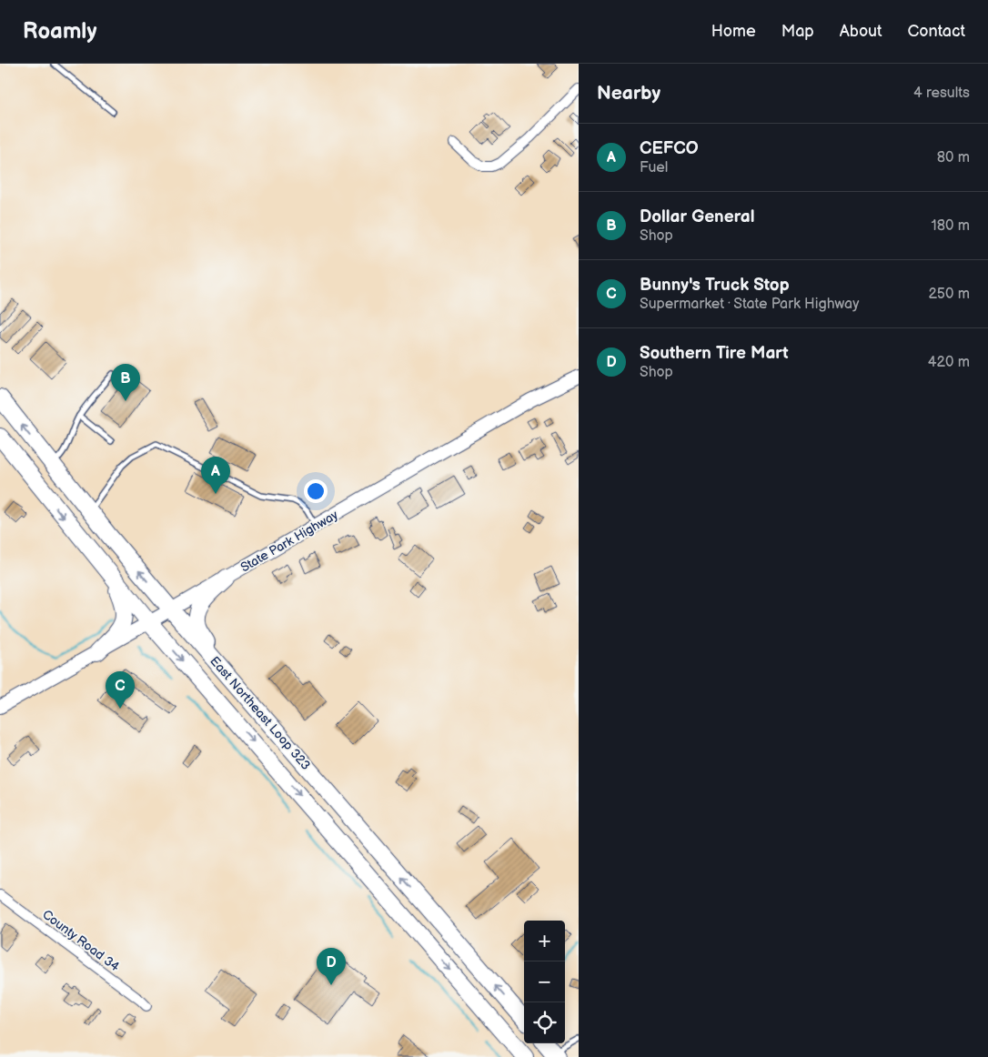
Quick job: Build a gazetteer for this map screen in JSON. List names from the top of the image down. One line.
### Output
{"streets":{"highway":["East Northeast Loop 323"],"main road":["State Park Highway"],"street":["County Road 34"]},"crossings":[["State Park Highway","East Northeast Loop 323"]],"page":{"header":"Roamly","nav":["Home","Map","About","Contact"],"heading":["Nearby","4 results"],"list":[{"mark":"A","name":"CEFCO","note":"Fuel","value":"80 m"},{"mark":"B","name":"Dollar General","note":"Shop","value":"180 m"},{"mark":"C","name":"Bunny's Truck Stop","note":"Supermarket · State Park Highway","value":"250 m"},{"mark":"D","name":"Southern Tire Mart","note":"Shop","value":"420 m"}],"pins":["B","A","C","D"],"map_buttons":["+","−"]}}
